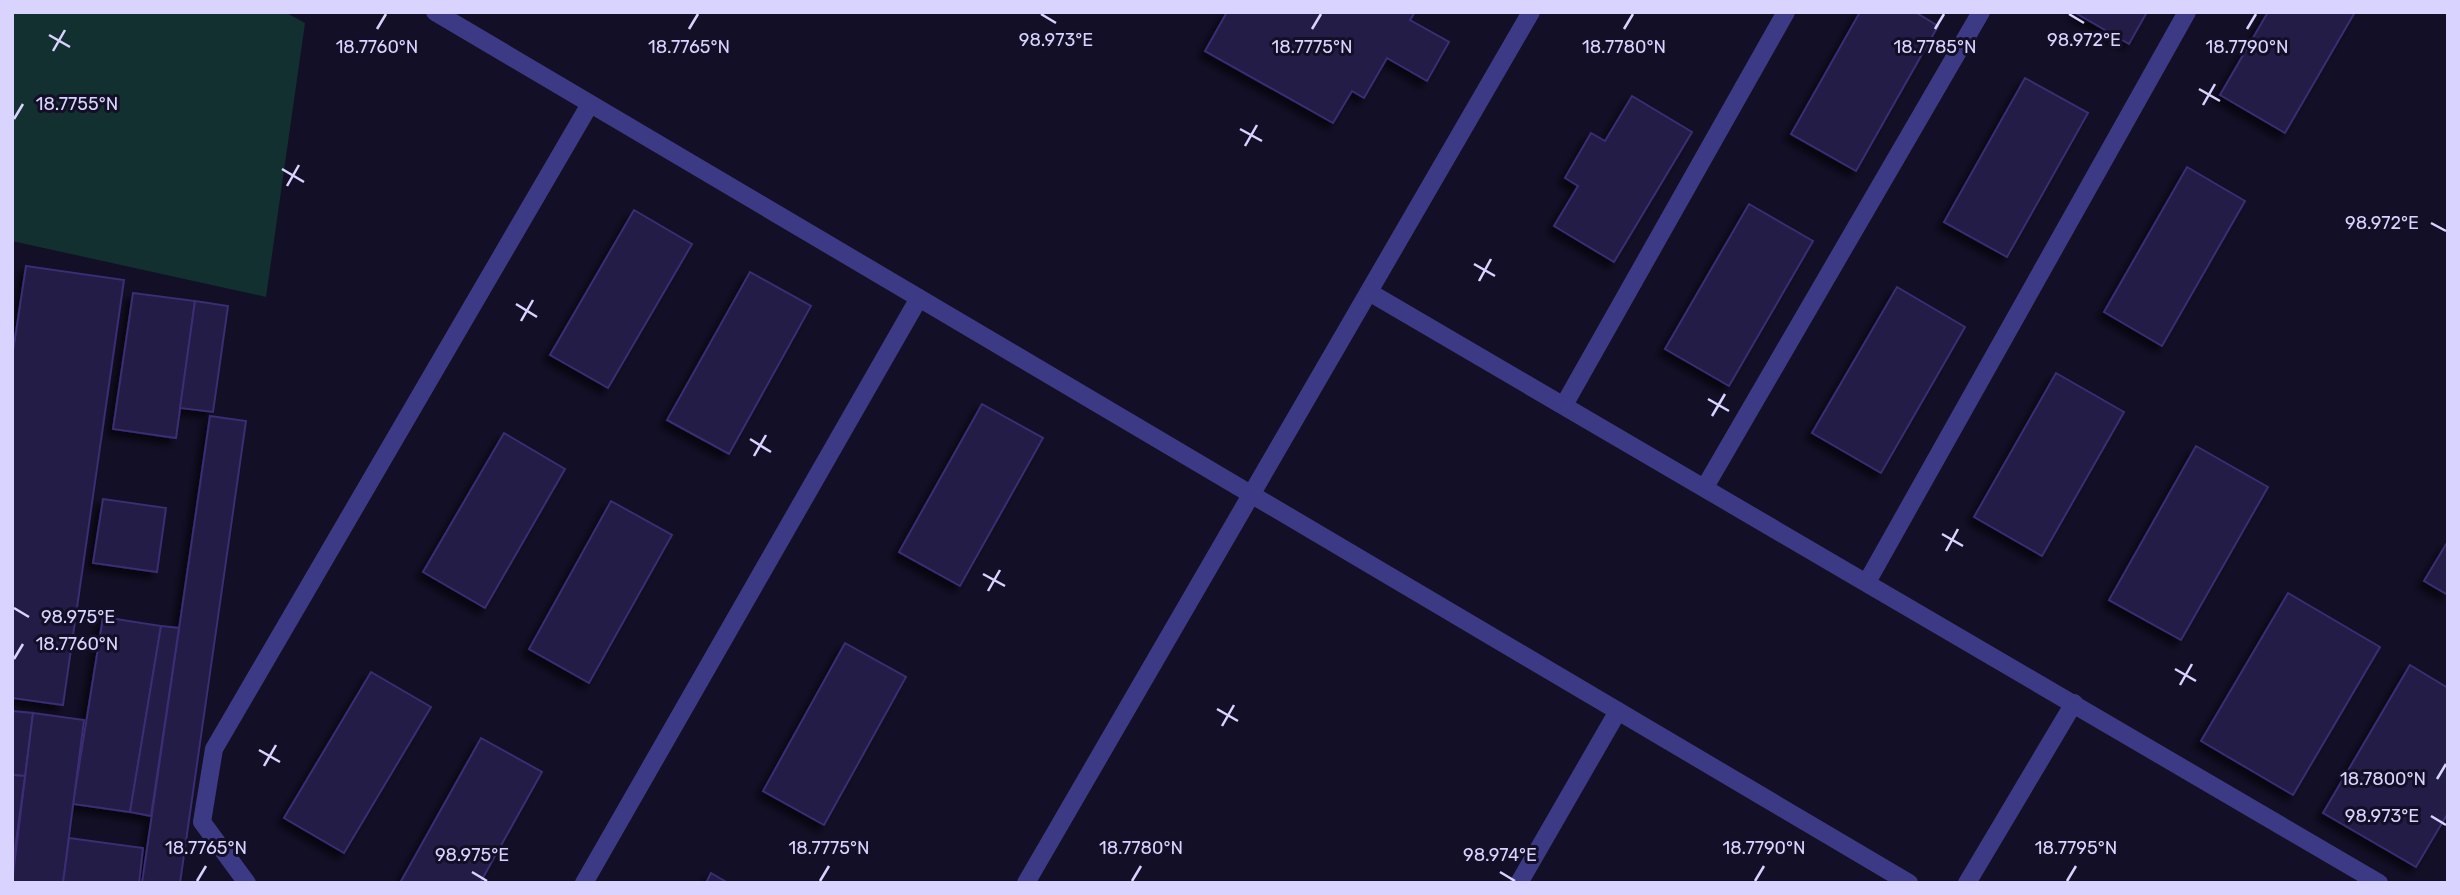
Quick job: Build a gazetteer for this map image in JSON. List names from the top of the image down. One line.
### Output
{"coordinates":["98.973°E","98.972°E","18.7760°N","18.7765°N","18.7775°N","18.7780°N","18.7785°N","18.7790°N","18.7755°N","98.975°E","18.7800°N","18.7795°N","98.974°E"]}
